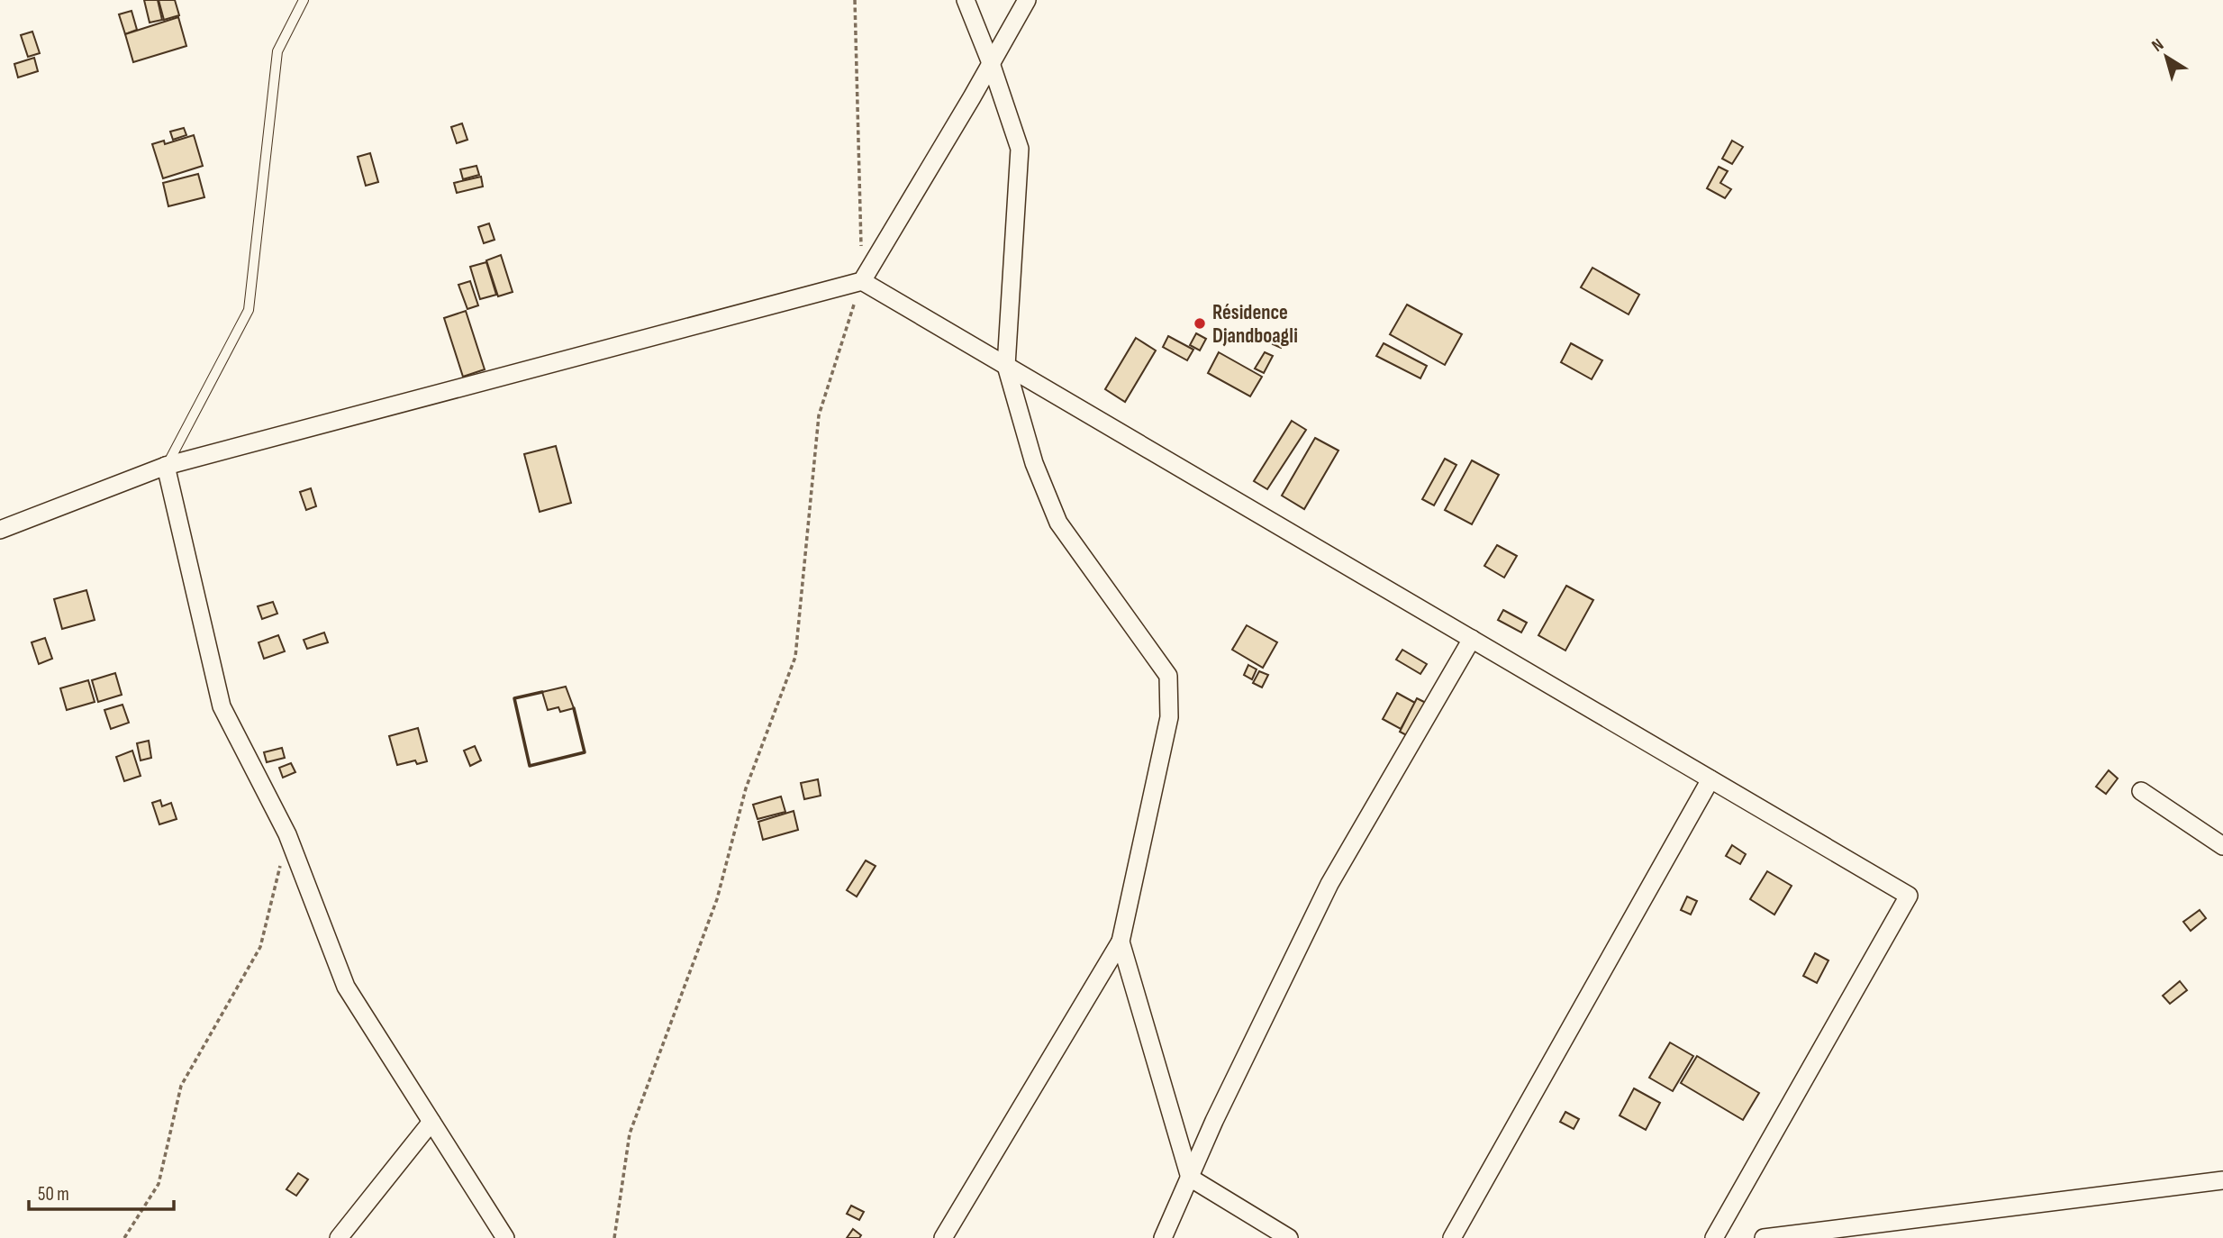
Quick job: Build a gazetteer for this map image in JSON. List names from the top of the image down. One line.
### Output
{"places":["Résidence Djandboagli"],"scale_bar":"50 m","north":"top left"}
